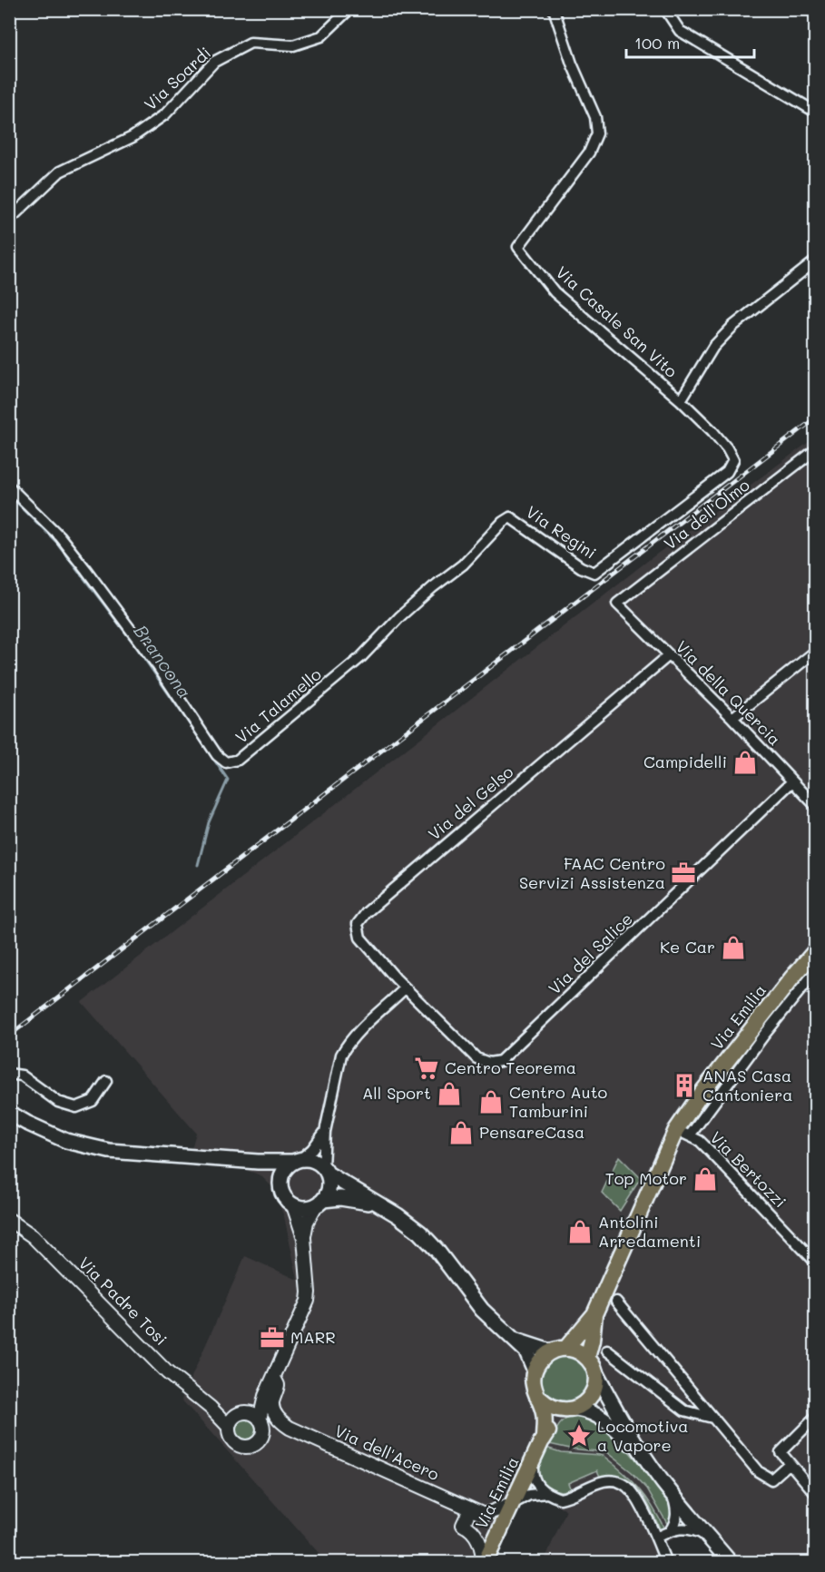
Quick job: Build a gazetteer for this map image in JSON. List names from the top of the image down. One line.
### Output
{"streets":{"main road":["Via Emilia"],"street":["Via Soardi","Via Casale San Vito","Via dell'Olmo","Via Regini","Via della Quercia","Via Talamello","Via del Gelso","Via del Salice","Via Bertozzi","Via Padre Tosi","Via dell'Acero"]},"crossings":[["Via Casale San Vito","Via Regini"],["Via dell'Olmo","Via della Quercia"],["Via Regini","Via Talamello"],["Via della Quercia","Via del Gelso"],["Via della Quercia","Via del Salice"],["Via del Gelso","Via del Salice"],["Via Emilia","Via Bertozzi"],["Via Emilia","Via dell'Acero"],["Via Padre Tosi","Via dell'Acero"]],"water":["Brancona"],"places":{"shop":["Campidelli","Ke Car","All Sport","Centro Auto Tamburini","PensareCasa","Top Motor","Antolini Arredamenti"],"office":["FAAC Centro Servizi Assistenza","MARR"],"supermarket":["Centro Teorema"],"building":["ANAS Casa Cantoniera"],"place":["Locomotiva a Vapore"]},"scale_bar":"100 m"}
